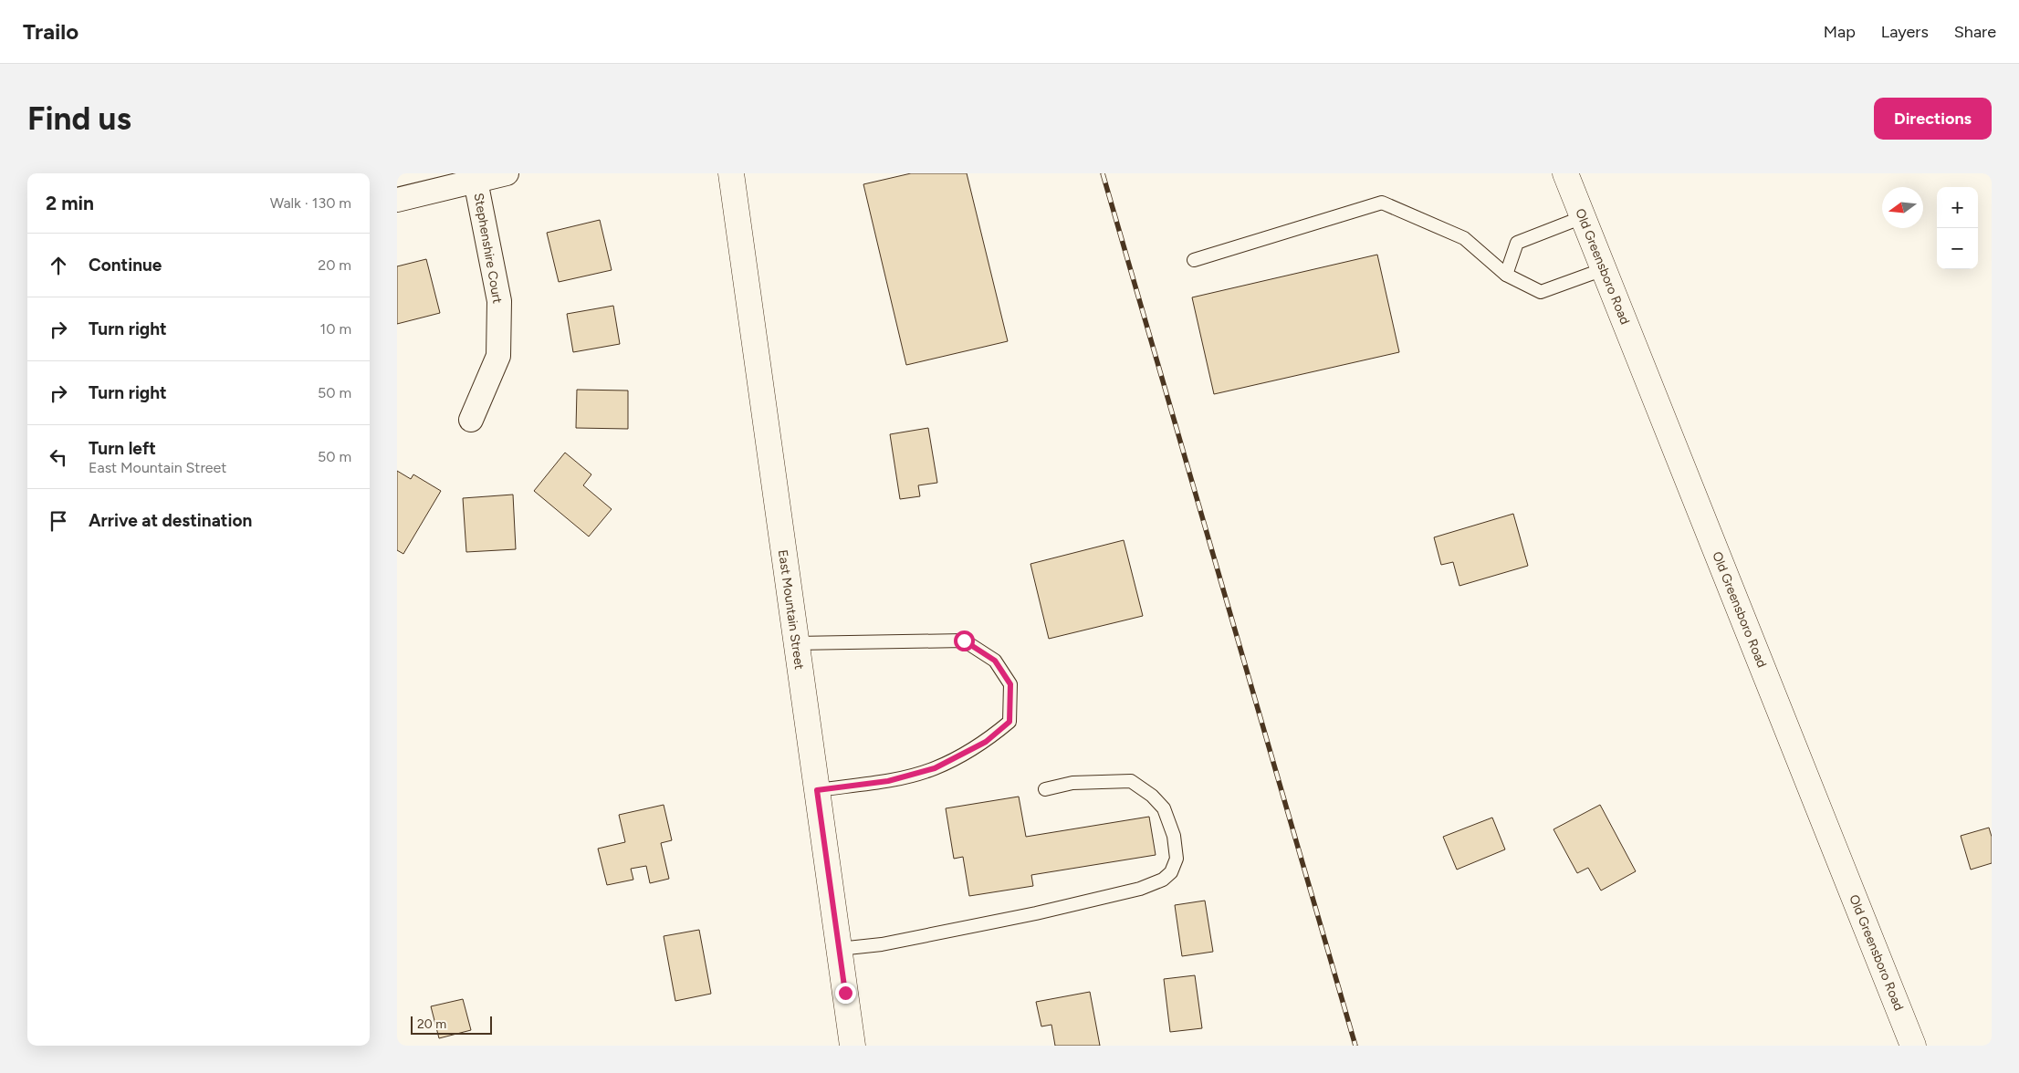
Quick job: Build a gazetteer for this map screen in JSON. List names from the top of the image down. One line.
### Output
{"streets":{"street":["Stephenshire Court","Old Greensboro Road","East Mountain Street"]},"scale_bar":"20 m","north":"left","page":{"header":"Trailo","nav":["Map","Layers","Share"],"buttons":"Directions","title":"Find us","heading":["2 min","Walk · 130 m"],"map_buttons":["+","−"],"list":[["Continue","20 m"],["Turn right","10 m"],["Turn right","50 m"],["Turn left","East Mountain Street","50 m"],"Arrive at destination"],"scale":"20 m"}}
